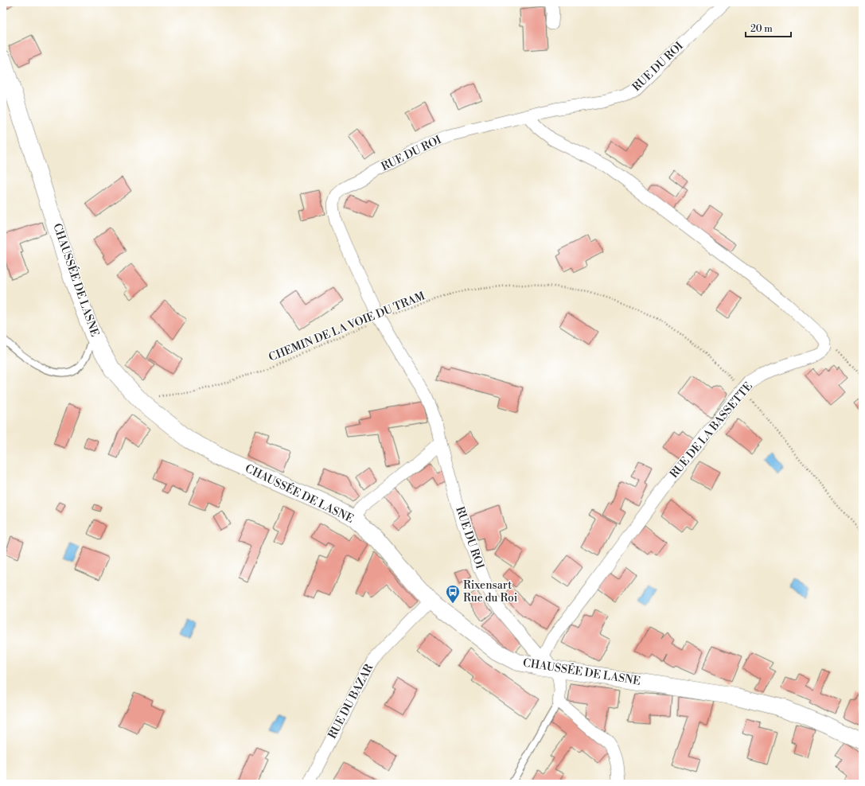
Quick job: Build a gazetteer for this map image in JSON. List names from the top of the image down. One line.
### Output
{"streets":{"street":["RUE DU ROI","CHAUSSÉE DE LASNE","RUE DE LA BASSETTE","RUE DU BAZAR"],"path":["CHEMIN DE LA VOIE DU TRAM"]},"crossings":[["RUE DU ROI","CHAUSSÉE DE LASNE"],["RUE DU ROI","CHEMIN DE LA VOIE DU TRAM"],["RUE DU ROI","RUE DE LA BASSETTE"],["CHAUSSÉE DE LASNE","CHEMIN DE LA VOIE DU TRAM"],["CHAUSSÉE DE LASNE","RUE DE LA BASSETTE"],["CHAUSSÉE DE LASNE","RUE DU BAZAR"],["CHEMIN DE LA VOIE DU TRAM","RUE DE LA BASSETTE"]],"places":{"bus stop":["Rixensart Rue du Roi"]},"scale_bar":"20 m"}
